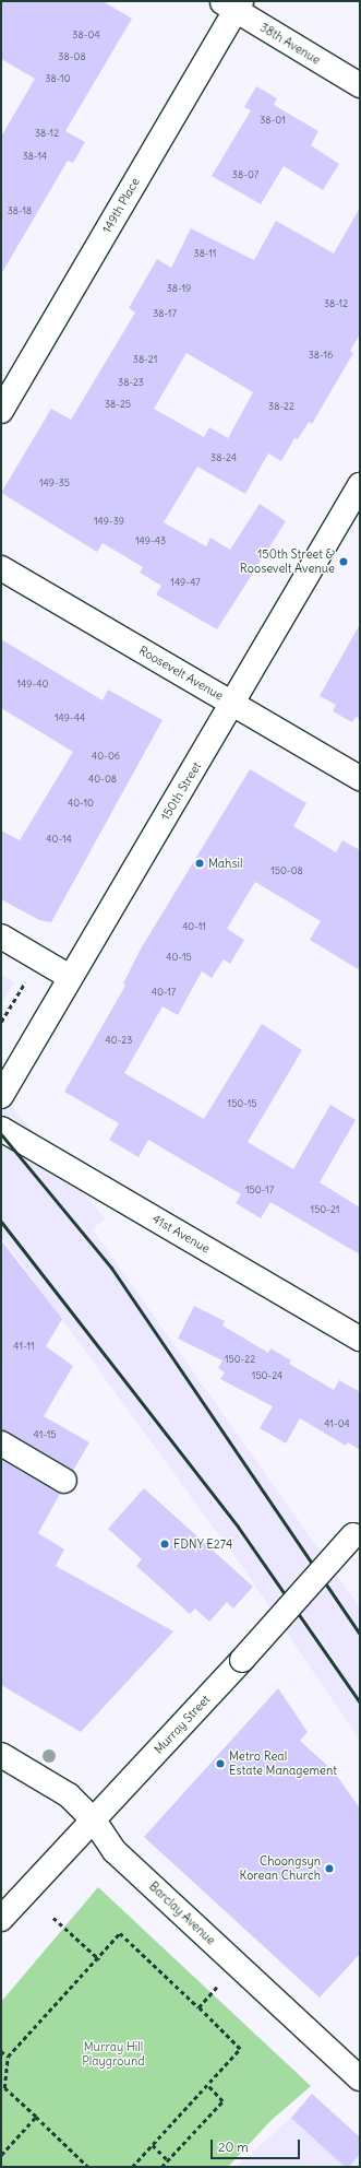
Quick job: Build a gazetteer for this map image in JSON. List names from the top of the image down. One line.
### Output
{"streets":{"street":["38th Avenue","149th Place","Roosevelt Avenue","150th Street","41st Avenue","Murray Street","Barclay Avenue"]},"crossings":[["38th Avenue","149th Place"],["Roosevelt Avenue","150th Street"],["Murray Street","Barclay Avenue"]],"parks":["Murray Hill Playground"],"places":["150th Street & Roosevelt Avenue","Mahsil","FDNY E274","Metro Real Estate Management","Choongsyn Korean Church"],"house_numbers":["38-04","38-08","38-10","38-01","38-12","38-14","38-07","38-18","38-11","38-19","38-12","38-17","38-16","38-21","38-23","38-25","38-22","38-24","149-35","149-39","149-43","149-47","149-40","149-44","40-06","40-08","40-10","40-14","150-08","40-11","40-15","40-17","40-23","150-15","150-17","150-21","41-11","150-22","150-24","41-04","41-15"],"scale_bar":"20 m"}
